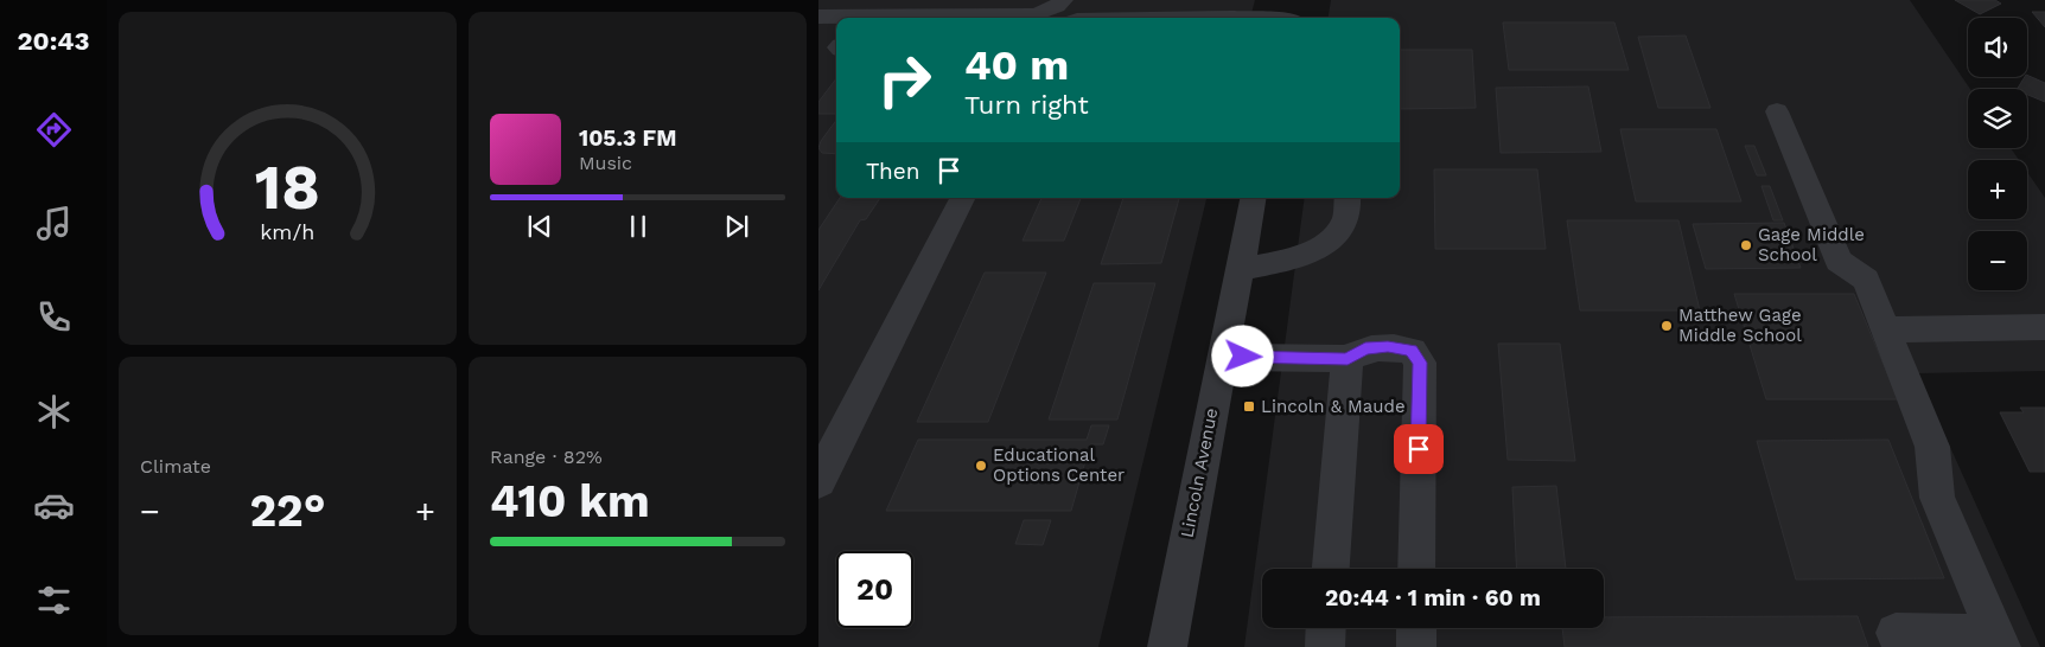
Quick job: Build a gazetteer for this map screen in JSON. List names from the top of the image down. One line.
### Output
{"streets":{"street":["Lincoln Avenue"]},"places":{"other":["Gage Middle School","Matthew Gage Middle School","Educational Options Center"],"transit":["Lincoln & Maude"]},"page":{"tabs":"20:43","map_buttons":["+","−"],"turn":["40 m","Turn right"],"song":["105.3 FM","Music"],"then":"Then","tile":["Climate",["Range · 82%","410 km"]],"heat":["−","22°","+"],"limit":"20","trip":"20:44 · 1 min · 60 m","gauge":["18","km/h"]}}
